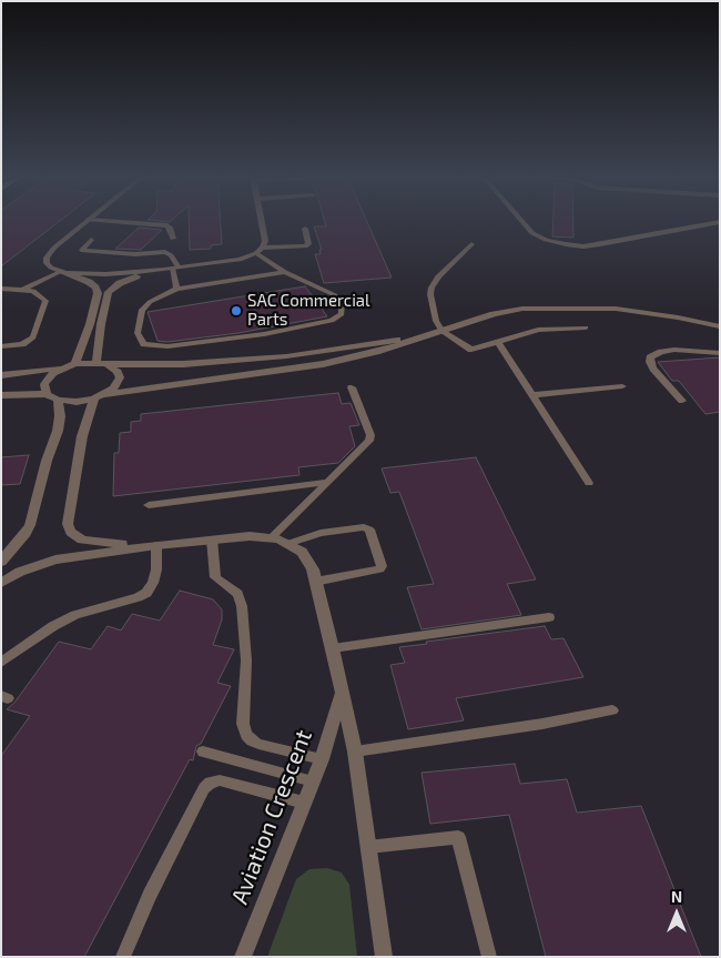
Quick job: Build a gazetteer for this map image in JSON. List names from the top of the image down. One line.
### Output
{"streets":{"street":["Aviation Crescent"]},"places":["SAC Commercial Parts"],"north":"top"}
